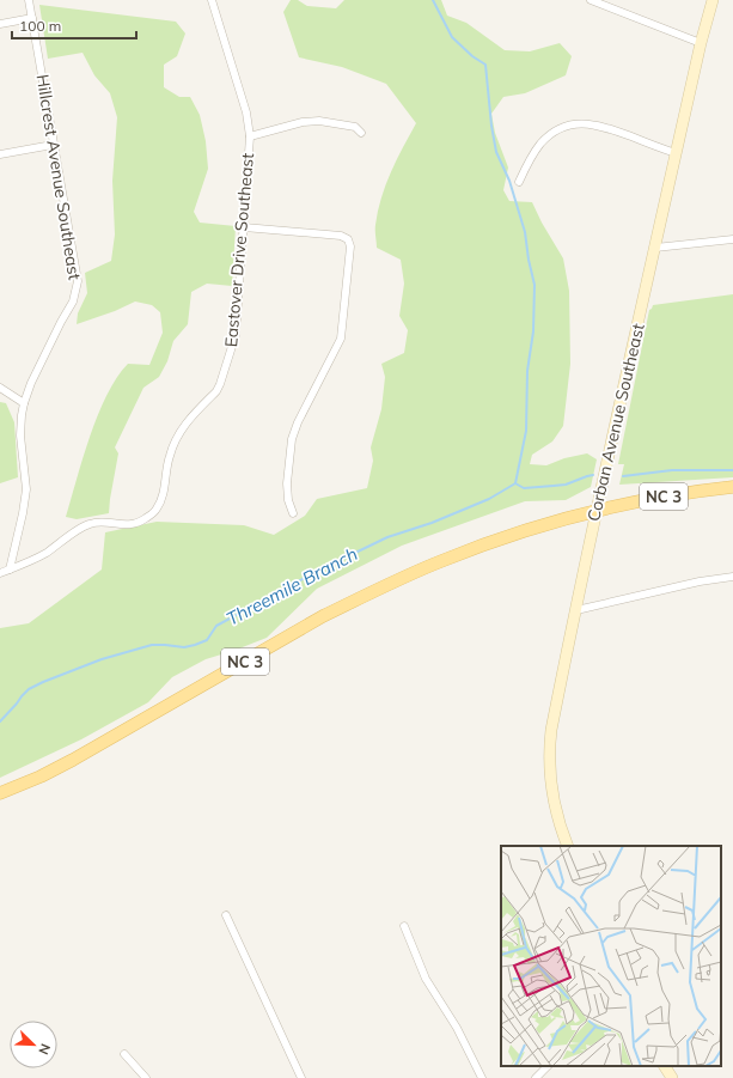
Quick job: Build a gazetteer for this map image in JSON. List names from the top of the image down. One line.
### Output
{"streets":{"main road":["Corban Avenue Southeast","NC 3"],"street":["Hillcrest Avenue Southeast","Eastover Drive Southeast"]},"crossings":[["Hillcrest Avenue Southeast","Eastover Drive Southeast"],["Corban Avenue Southeast","NC 3"]],"water":["Threemile Branch"],"scale_bar":"100 m","north":"bottom right"}
